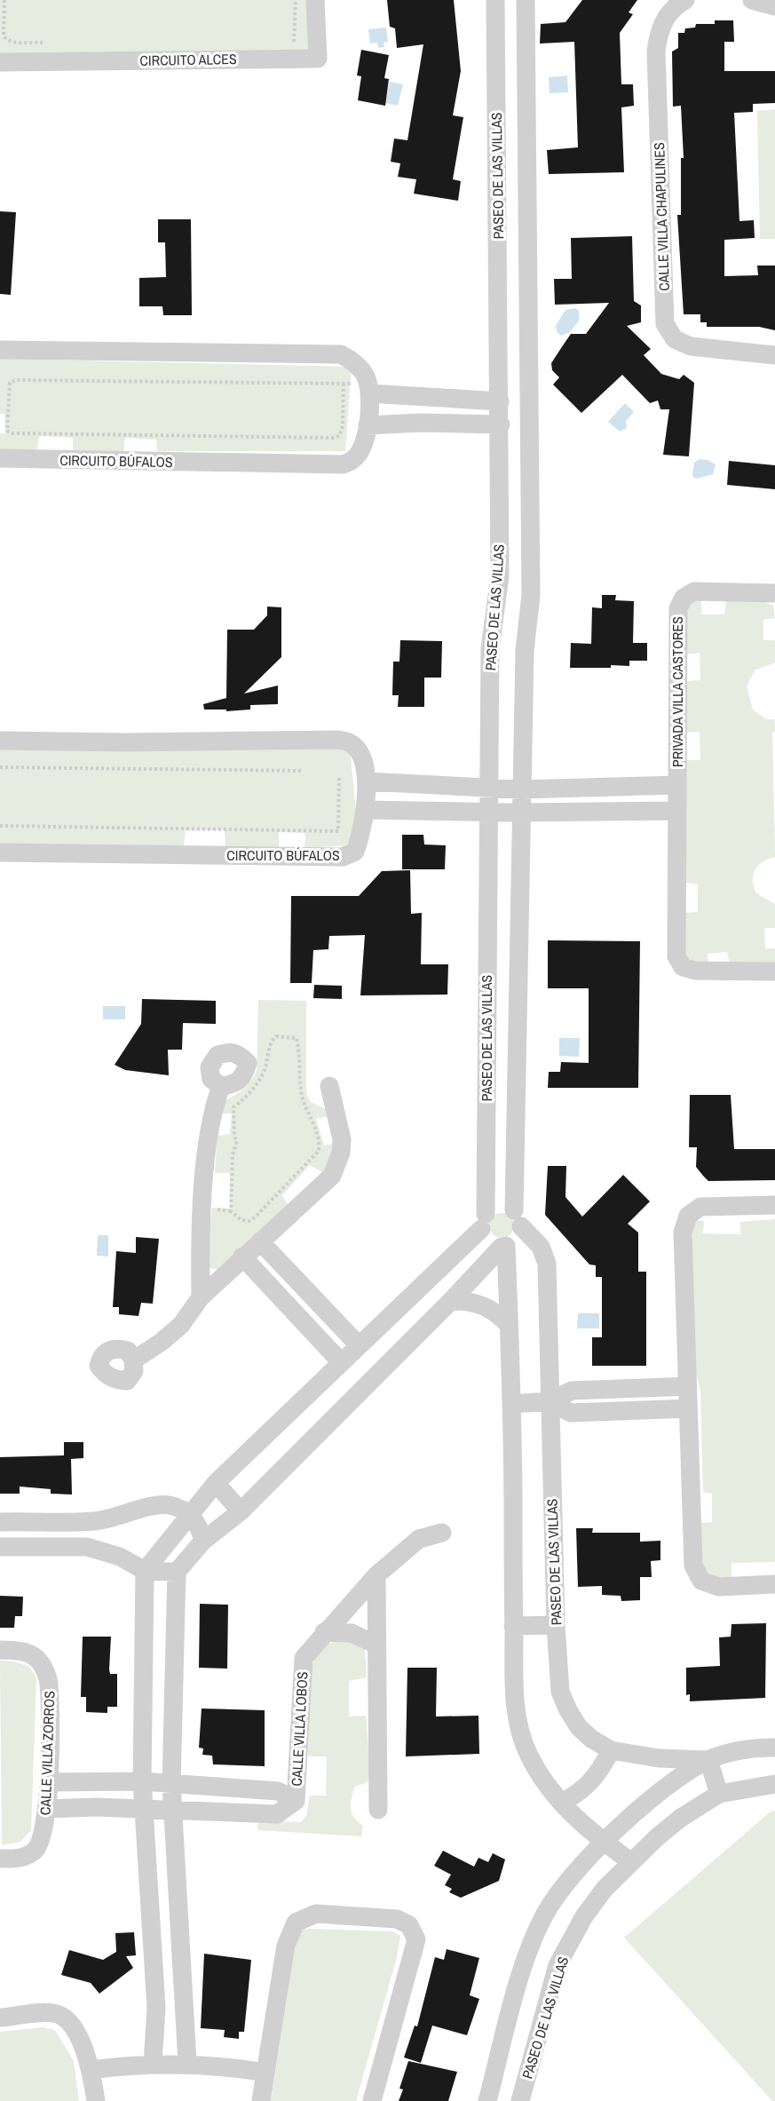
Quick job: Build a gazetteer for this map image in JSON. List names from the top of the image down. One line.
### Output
{"streets":{"street":["CIRCUITO ALCES","PASEO DE LAS VILLAS","CALLE VILLA CHAPULINES","CIRCUITO BÚFALOS","PRIVADA VILLA CASTORES","CALLE VILLA LOBOS","CALLE VILLA ZORROS"]},"crossings":[["PASEO DE LAS VILLAS","PRIVADA VILLA CASTORES"],["CIRCUITO BÚFALOS","PRIVADA VILLA CASTORES"],["CALLE VILLA LOBOS","CALLE VILLA ZORROS"]]}
